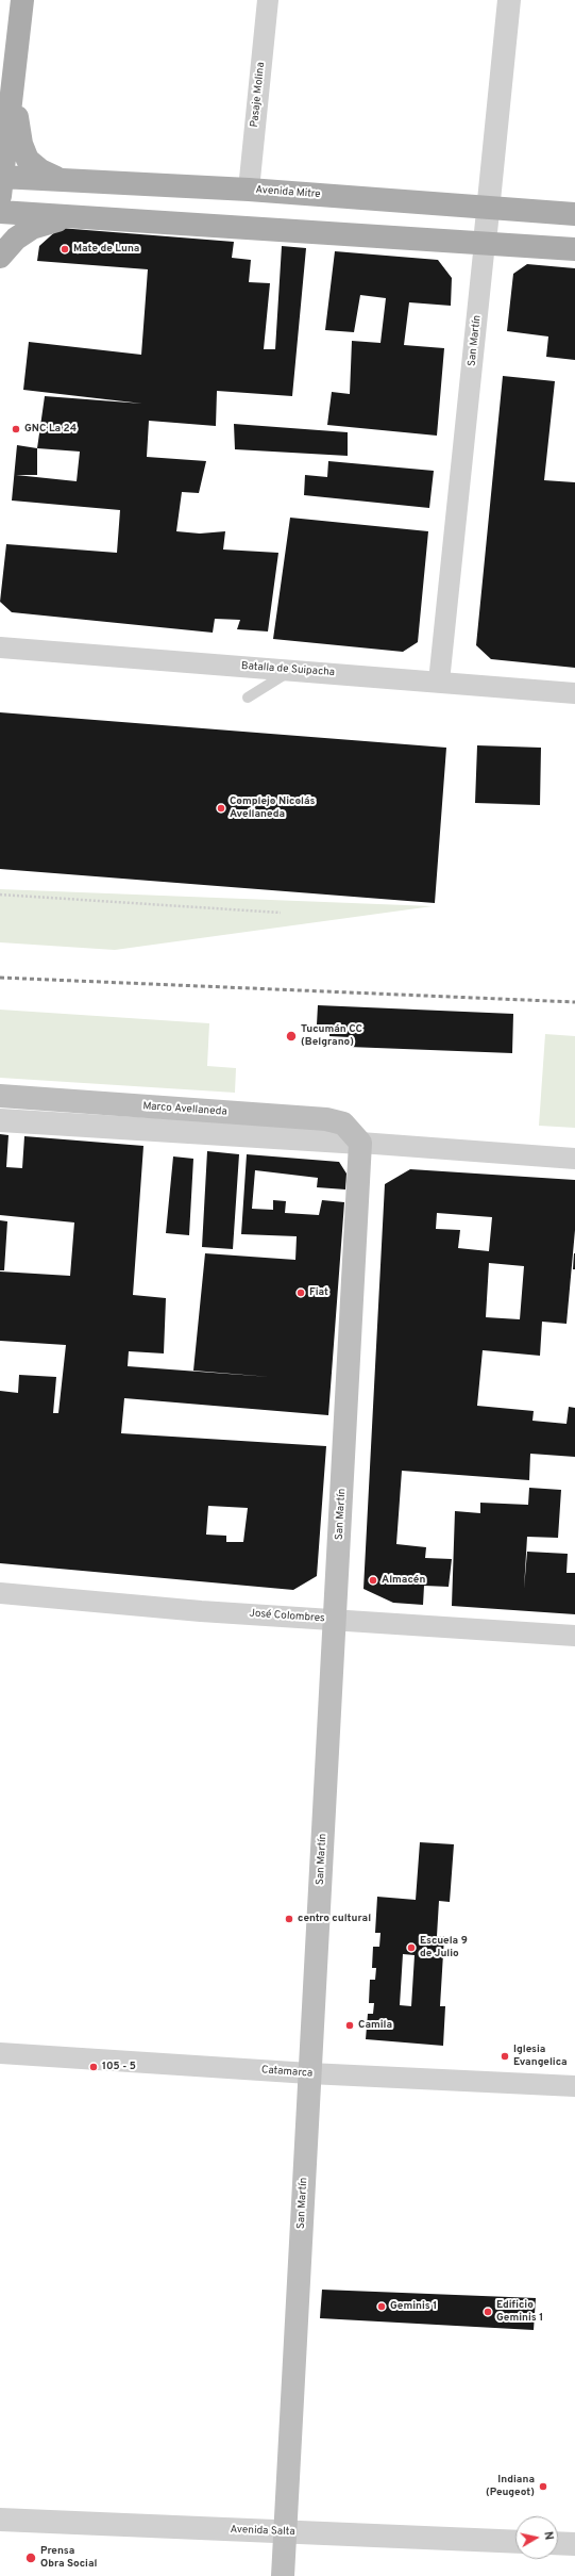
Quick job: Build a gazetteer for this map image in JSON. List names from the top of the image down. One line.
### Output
{"streets":{"main road":["Avenida Mitre","San Martín","Marco Avellaneda"],"street":["Pasaje Molina","Batalla de Suipacha","José Colombres","Catamarca","Avenida Salta"]},"crossings":[["Pasaje Molina","Avenida Mitre"],["Avenida Mitre","San Martín"],["San Martín","Batalla de Suipacha"],["San Martín","Marco Avellaneda"],["San Martín","José Colombres"],["San Martín","Catamarca"],["San Martín","Avenida Salta"]],"places":["Mate de Luna","GNC La 24","Complejo Nicolás Avellaneda","Tucumán CC (Belgrano)","Fiat","Almacén","centro cultural","Escuela 9 de Julio","Camila","Iglesia Evangelica","105 - 5","Geminis 1","Edificio Geminis 1","Indiana (Peugeot)","Prensa Obra Social"],"north":"right"}
